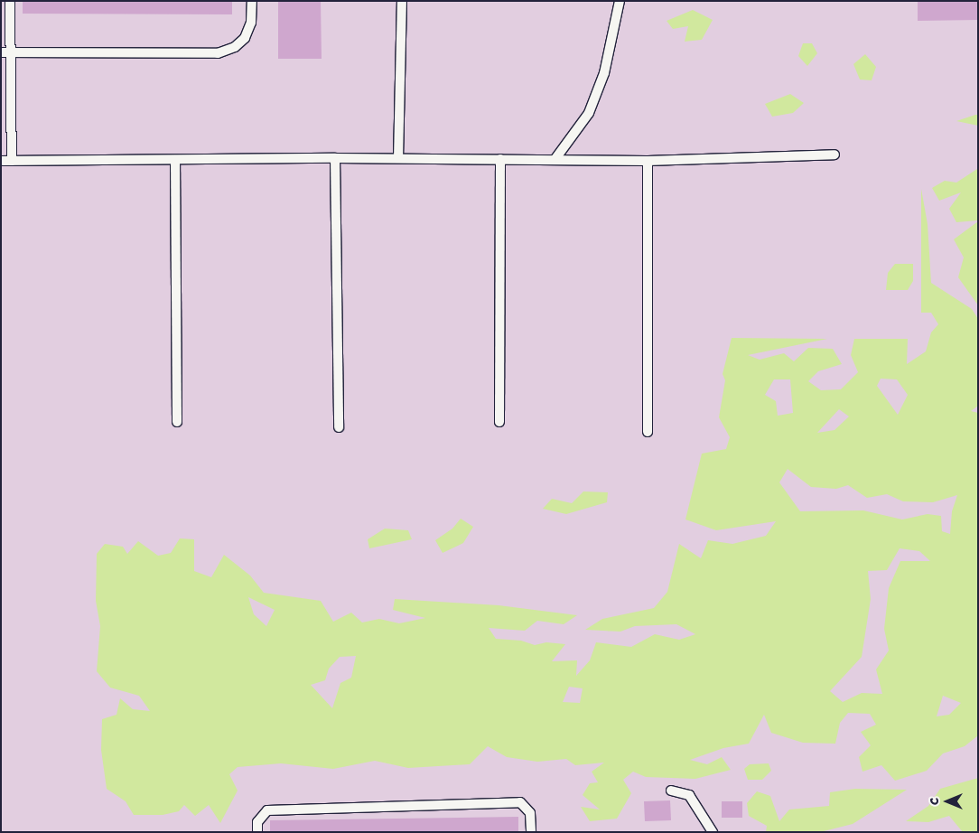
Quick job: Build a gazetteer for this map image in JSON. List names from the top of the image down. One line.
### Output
{"north":"left"}
